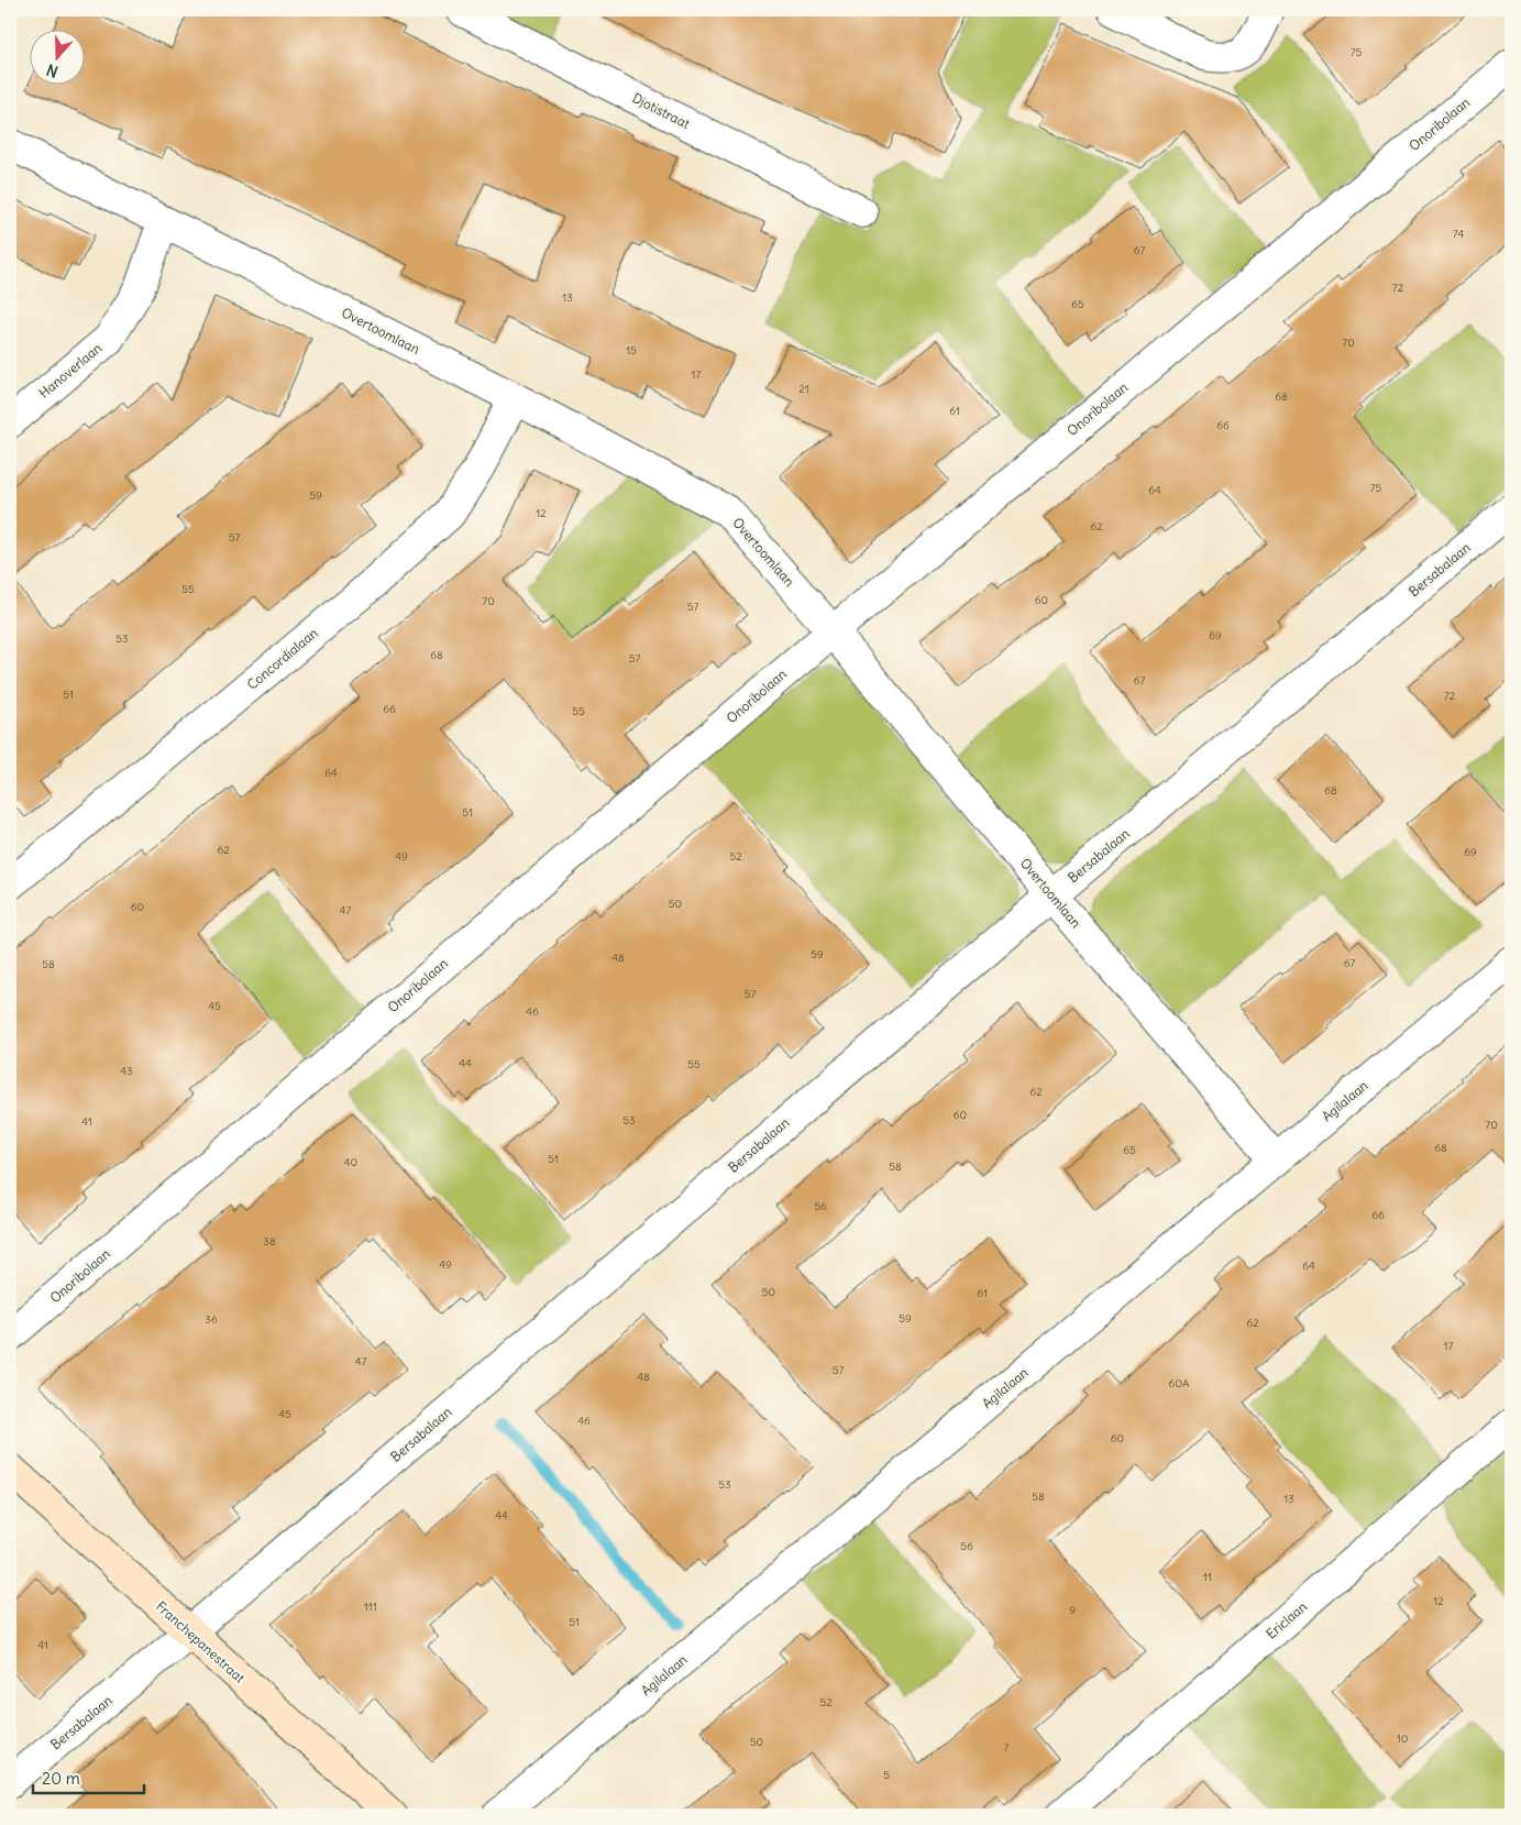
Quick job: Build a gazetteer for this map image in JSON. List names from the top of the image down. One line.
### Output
{"streets":{"street":["Djotistraat","Onoribolaan","Overtoomlaan","Hanoverlaan","Bersabalaan","Concordialaan","Agilalaan","Ericlaan","Franchepanestraat"]},"crossings":[["Onoribolaan","Overtoomlaan"],["Overtoomlaan","Hanoverlaan"],["Overtoomlaan","Bersabalaan"],["Overtoomlaan","Concordialaan"],["Overtoomlaan","Agilalaan"],["Bersabalaan","Franchepanestraat"]],"house_numbers":["75","74","67","72","13","65","70","15","17","21","68","61","66","75","64","59","12","62","57","55","60","70","57","69","53","68","57","67","51","72","66","55","64","68","51","62","69","49","52","50","60","47","59","48","67","58","57","45","46","44","55","43","62","60","53","41","70","68","65","51","40","58","56","66","38","49","64","50","61","59","36","62","17","47","57","48","60A","45","46","60","53","58","13","44","56","11","12","111","9","51","41","52","10","50","7","5"],"scale_bar":"20 m","north":"bottom"}
